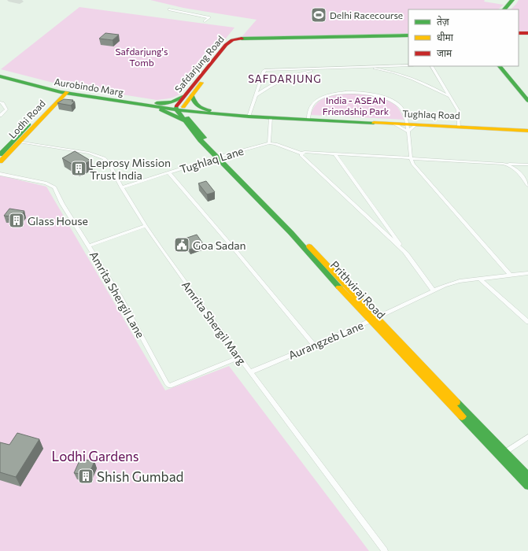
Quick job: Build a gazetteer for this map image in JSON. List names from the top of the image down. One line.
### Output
{"streets":{"main road":["Safdarjung Road","Aurobindo Marg","Tughlaq Road","Lodhi Road","Prithviraj Road"],"street":["Tughlaq Lane","Amrita Shergil Lane","Amrita Shergil Marg","Aurangzeb Lane"]},"crossings":[["Safdarjung Road","Aurobindo Marg"],["Safdarjung Road","Tughlaq Road"],["Safdarjung Road","Prithviraj Road"],["Aurobindo Marg","Tughlaq Road"],["Aurobindo Marg","Lodhi Road"],["Aurobindo Marg","Prithviraj Road"],["Tughlaq Road","Prithviraj Road"],["Lodhi Road","Amrita Shergil Marg"],["Tughlaq Lane","Prithviraj Road"],["Tughlaq Lane","Amrita Shergil Marg"],["Prithviraj Road","Aurangzeb Lane"],["Amrita Shergil Lane","Amrita Shergil Marg"],["Amrita Shergil Marg","Aurangzeb Lane"]],"districts":["SAFDARJUNG"],"parks":["Safdarjung's Tomb","India - ASEAN Friendship Park","Lodhi Gardens"],"places":{"sports":["Delhi Racecourse"],"building":["Leprosy Mission Trust India","Glass House","Shish Gumbad"],"public building":["Goa Sadan"]},"legend":["तेज़","धीमा","जाम"]}
